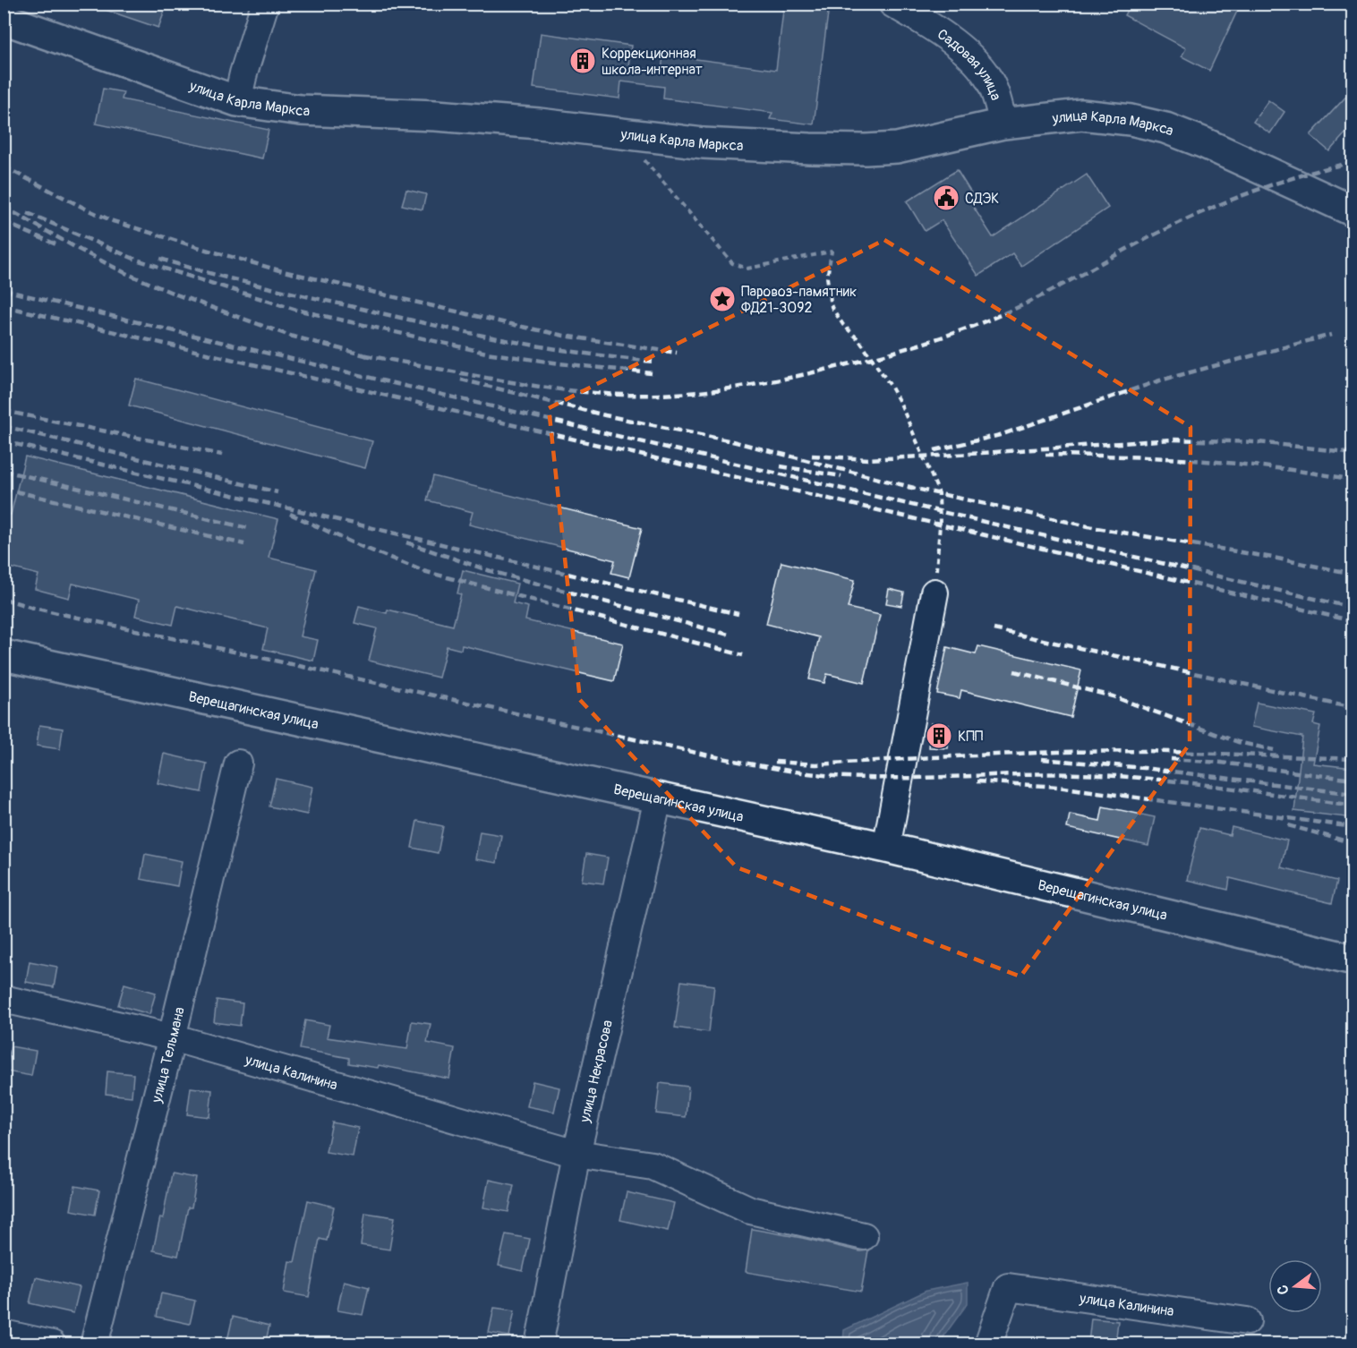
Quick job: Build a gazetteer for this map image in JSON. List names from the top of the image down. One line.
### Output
{"streets":{"main road":["улица Карла Маркса","Верещагинская улица"],"street":["Садовая улица","улица Тельмана","улица Некрасова","улица Калинина"]},"crossings":[["Садовая улица","улица Карла Маркса"],["Верещагинская улица","улица Некрасова"],["улица Тельмана","улица Калинина"],["улица Некрасова","улица Калинина"]],"places":{"building":["Коррекционная школа-интернат","КПП"],"public building":["СДЭК"],"place":["Паровоз-памятник ФД21-3092"]},"north":"left"}
